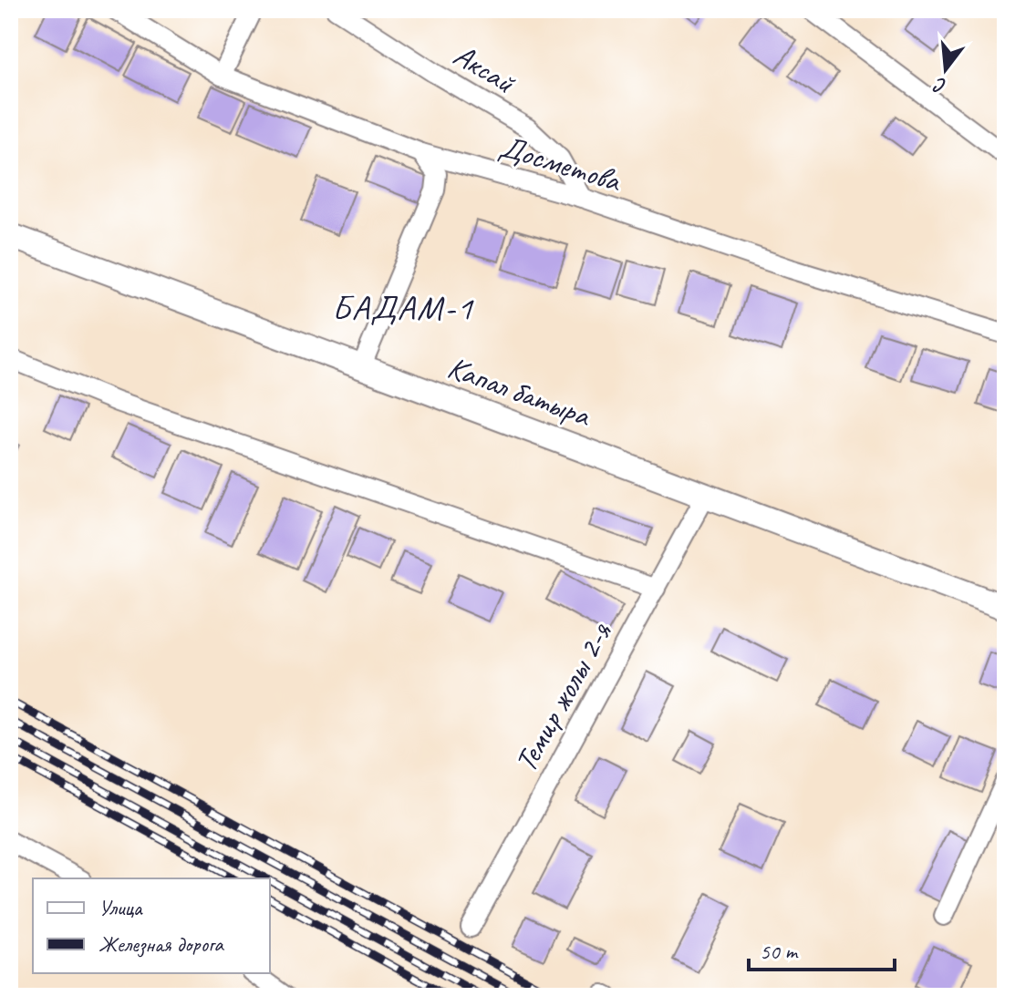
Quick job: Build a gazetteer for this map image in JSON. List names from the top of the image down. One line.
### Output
{"streets":{"main road":["Капал батыра"],"street":["Аксай","Досметова","Темир жолы 2-я"]},"crossings":[["Аксай","Досметова"],["Капал батыра","Темир жолы 2-я"]],"districts":["БАДАМ-1"],"legend":["Улица","Железная дорога"],"scale_bar":"50 m","north":"bottom"}
